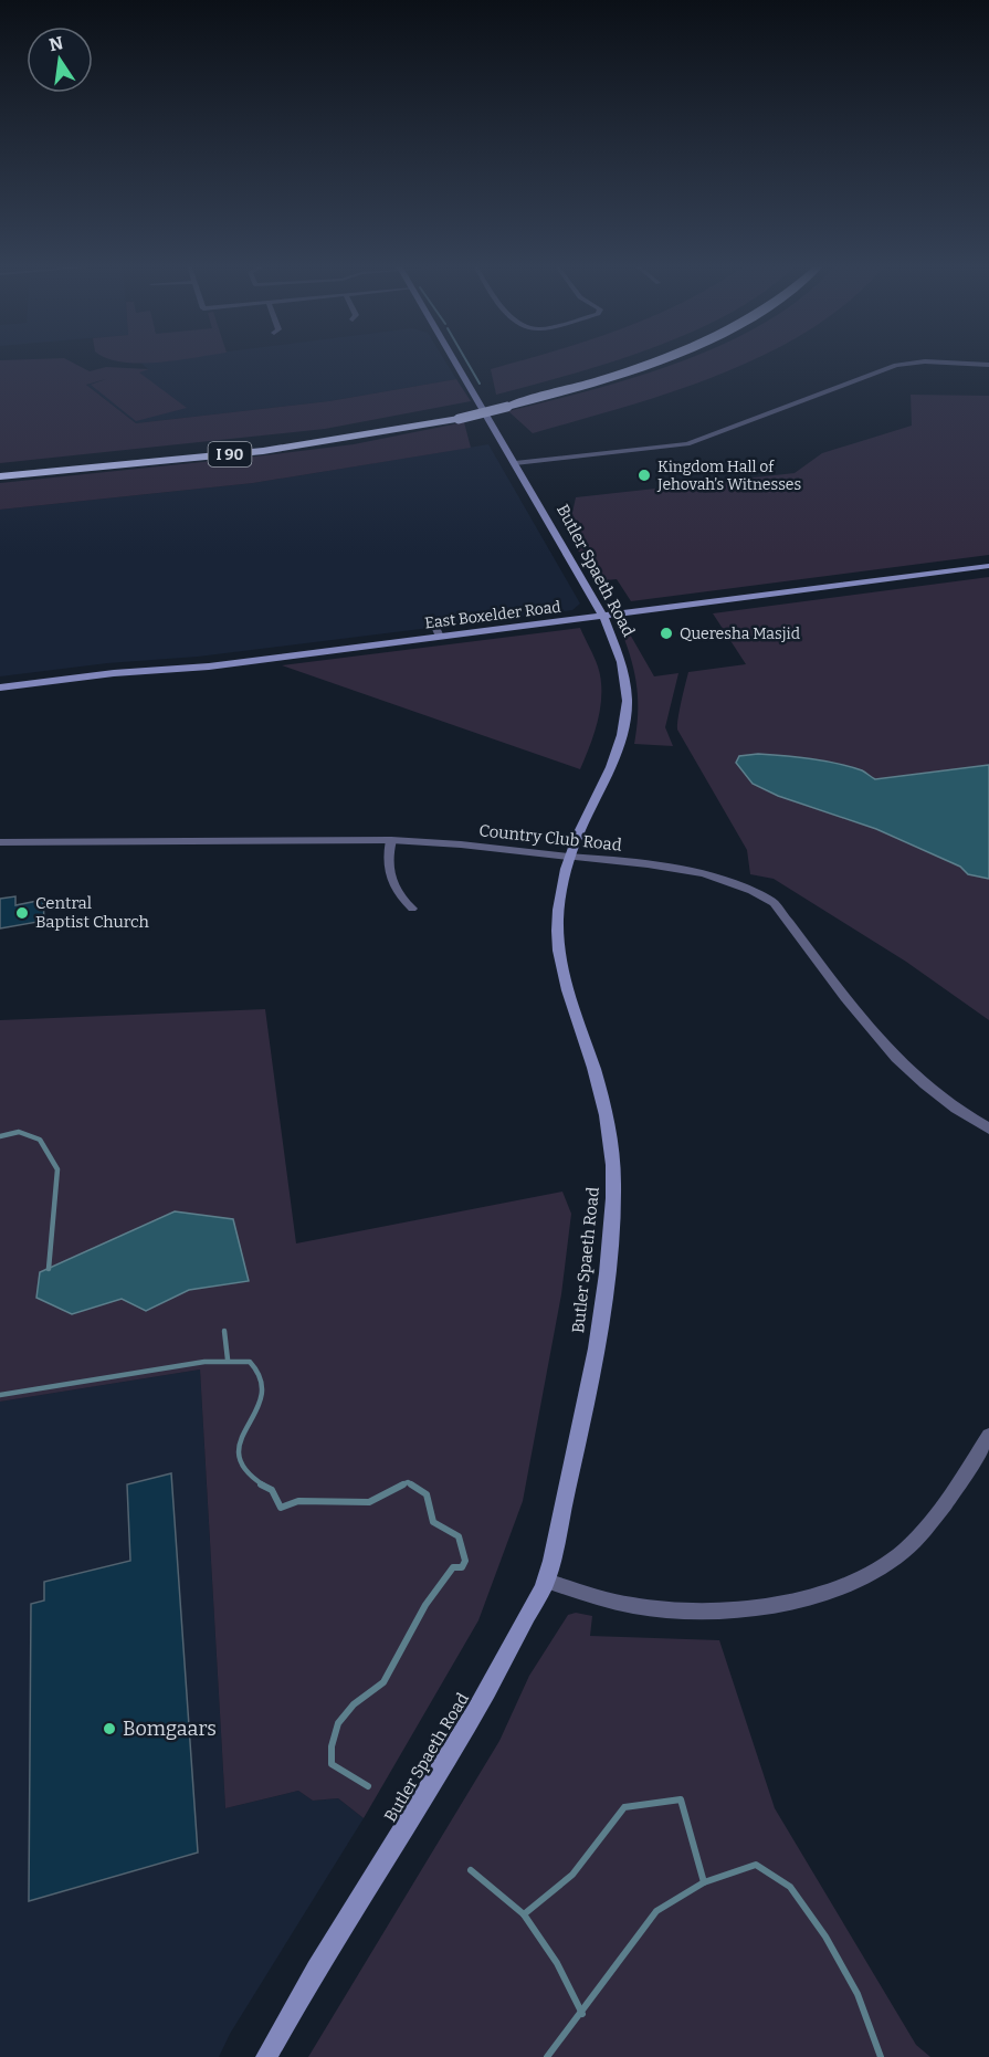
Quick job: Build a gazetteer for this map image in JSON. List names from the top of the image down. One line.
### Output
{"streets":{"highway":["I 90"],"main road":["Butler Spaeth Road","East Boxelder Road"],"street":["Country Club Road"]},"crossings":[["Butler Spaeth Road","East Boxelder Road"],["Butler Spaeth Road","Country Club Road"]],"places":["Kingdom Hall of Jehovah’s Witnesses","Queresha Masjid","Central Baptist Church","Bomgaars"],"north":"top"}
